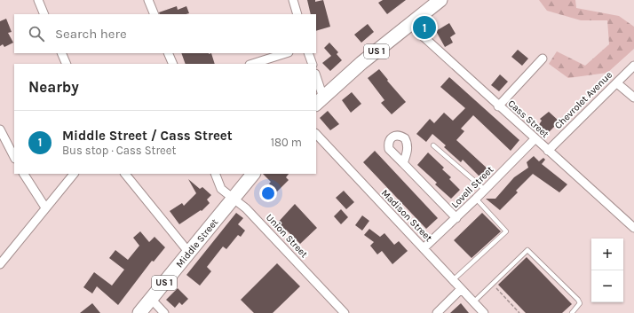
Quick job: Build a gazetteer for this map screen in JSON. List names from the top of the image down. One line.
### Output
{"streets":{"main road":["US 1","Middle Street"],"street":["Chevrolet Avenue","Cass Street","Lovell Street","Madison Street","Union Street"]},"crossings":[["US 1","Cass Street"],["Chevrolet Avenue","Cass Street"],["Cass Street","Lovell Street"],["Lovell Street","Madison Street"],["Union Street","Middle Street"]],"page":{"pins":"1","search":"Search here","heading":"Nearby","list":[{"mark":"1","name":"Middle Street / Cass Street","note":"Bus stop · Cass Street","value":"180 m"}],"map_buttons":["+","−"]}}
